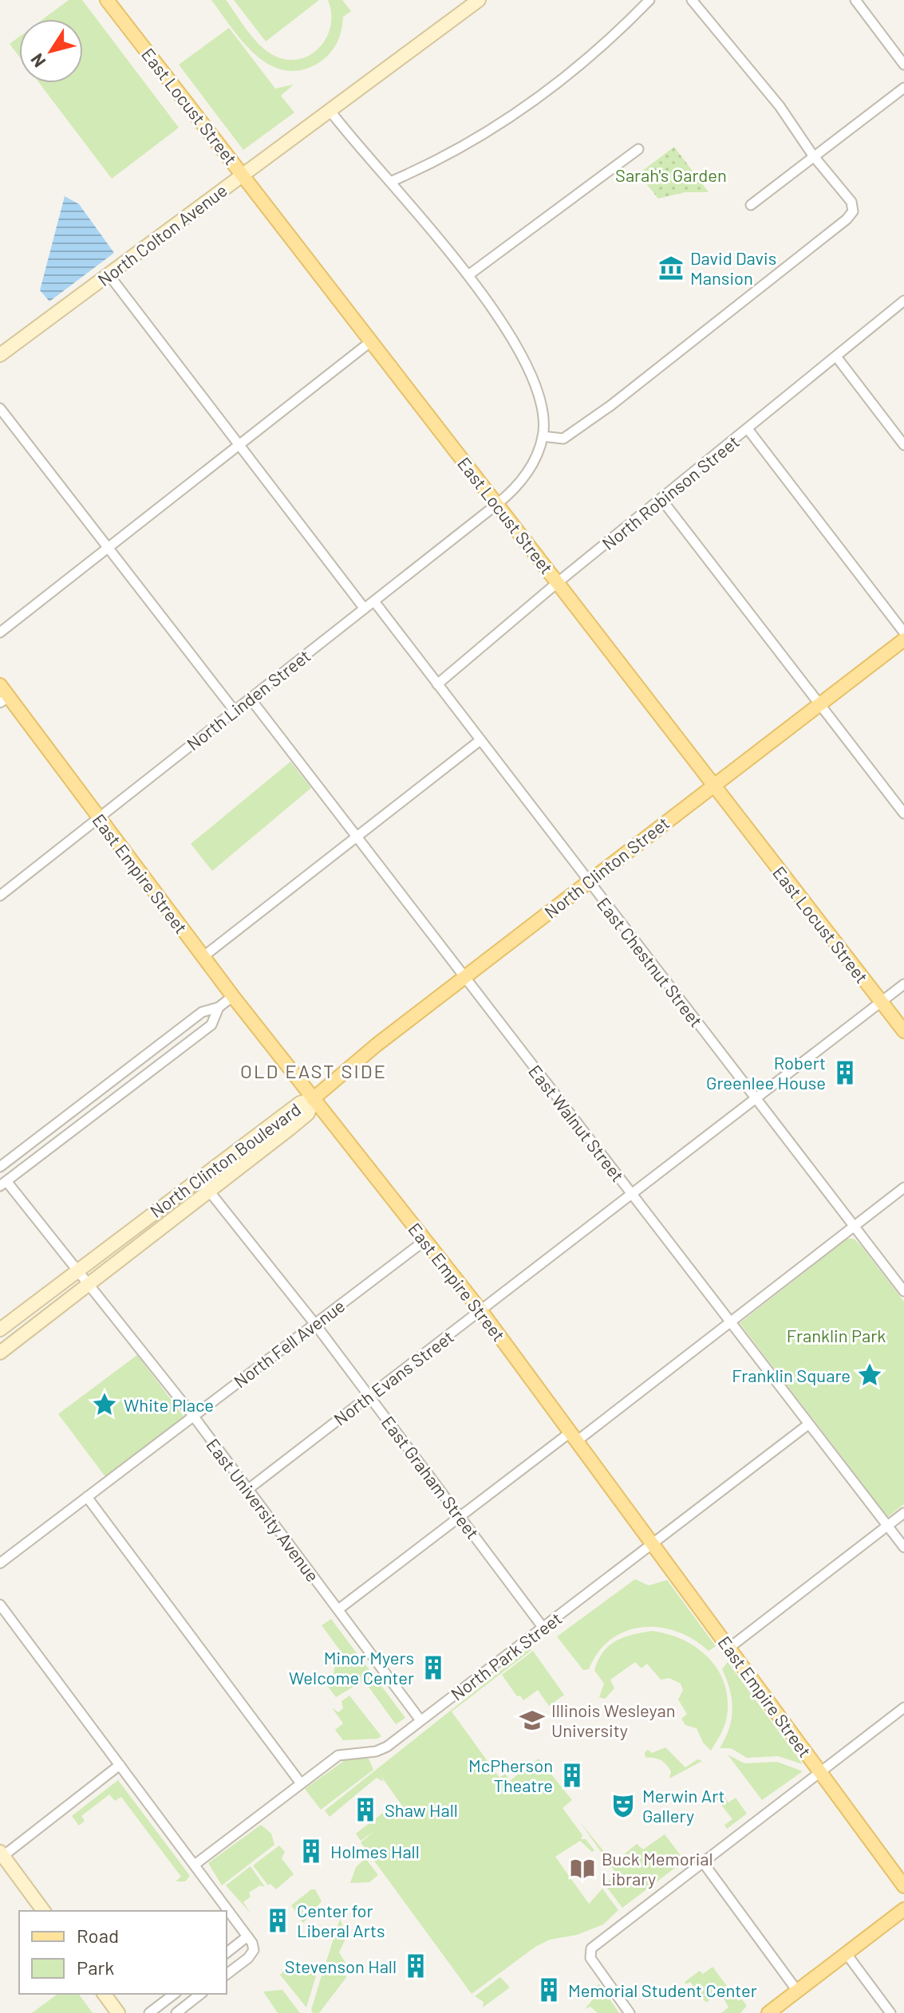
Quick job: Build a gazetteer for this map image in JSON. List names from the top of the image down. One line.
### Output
{"streets":{"main road":["East Locust Street","North Clinton Street","East Empire Street"],"street":["North Colton Avenue","North Robinson Street","North Linden Street","East Chestnut Street","East Walnut Street","North Clinton Boulevard","North Fell Avenue","North Evans Street","East Graham Street","East University Avenue","North Park Street"]},"crossings":[["East Locust Street","North Colton Avenue"],["East Locust Street","North Robinson Street"],["East Locust Street","North Linden Street"],["East Locust Street","North Clinton Street"],["East Locust Street","North Evans Street"],["North Robinson Street","East Chestnut Street"],["North Linden Street","East Empire Street"],["North Linden Street","East Chestnut Street"],["North Linden Street","East Walnut Street"],["North Clinton Street","East Empire Street"],["North Clinton Street","East Chestnut Street"],["North Clinton Street","East Walnut Street"],["North Clinton Street","North Clinton Boulevard"],["East Empire Street","North Clinton Boulevard"],["East Empire Street","North Fell Avenue"],["East Empire Street","North Evans Street"],["East Empire Street","North Park Street"],["East Chestnut Street","North Evans Street"],["East Walnut Street","North Evans Street"],["East Walnut Street","North Park Street"],["North Clinton Boulevard","East Graham Street"],["North Clinton Boulevard","East University Avenue"],["North Fell Avenue","East Graham Street"],["North Fell Avenue","East University Avenue"],["North Evans Street","East Graham Street"],["North Evans Street","East University Avenue"],["East Graham Street","North Park Street"],["East University Avenue","North Park Street"]],"districts":["OLD EAST SIDE"],"parks":["Sarah's Garden","Franklin Park"],"places":{"museum":["David Davis Mansion"],"building":["Robert Greenlee House","Minor Myers Welcome Center","McPherson Theatre","Shaw Hall","Holmes Hall","Center for Liberal Arts","Stevenson Hall","Memorial Student Center"],"place":["Franklin Square","White Place"],"school or university":["Illinois Wesleyan University"],"theatre":["Merwin Art Gallery"],"library":["Buck Memorial Library"]},"legend":["Road","Park"],"north":"bottom left"}
